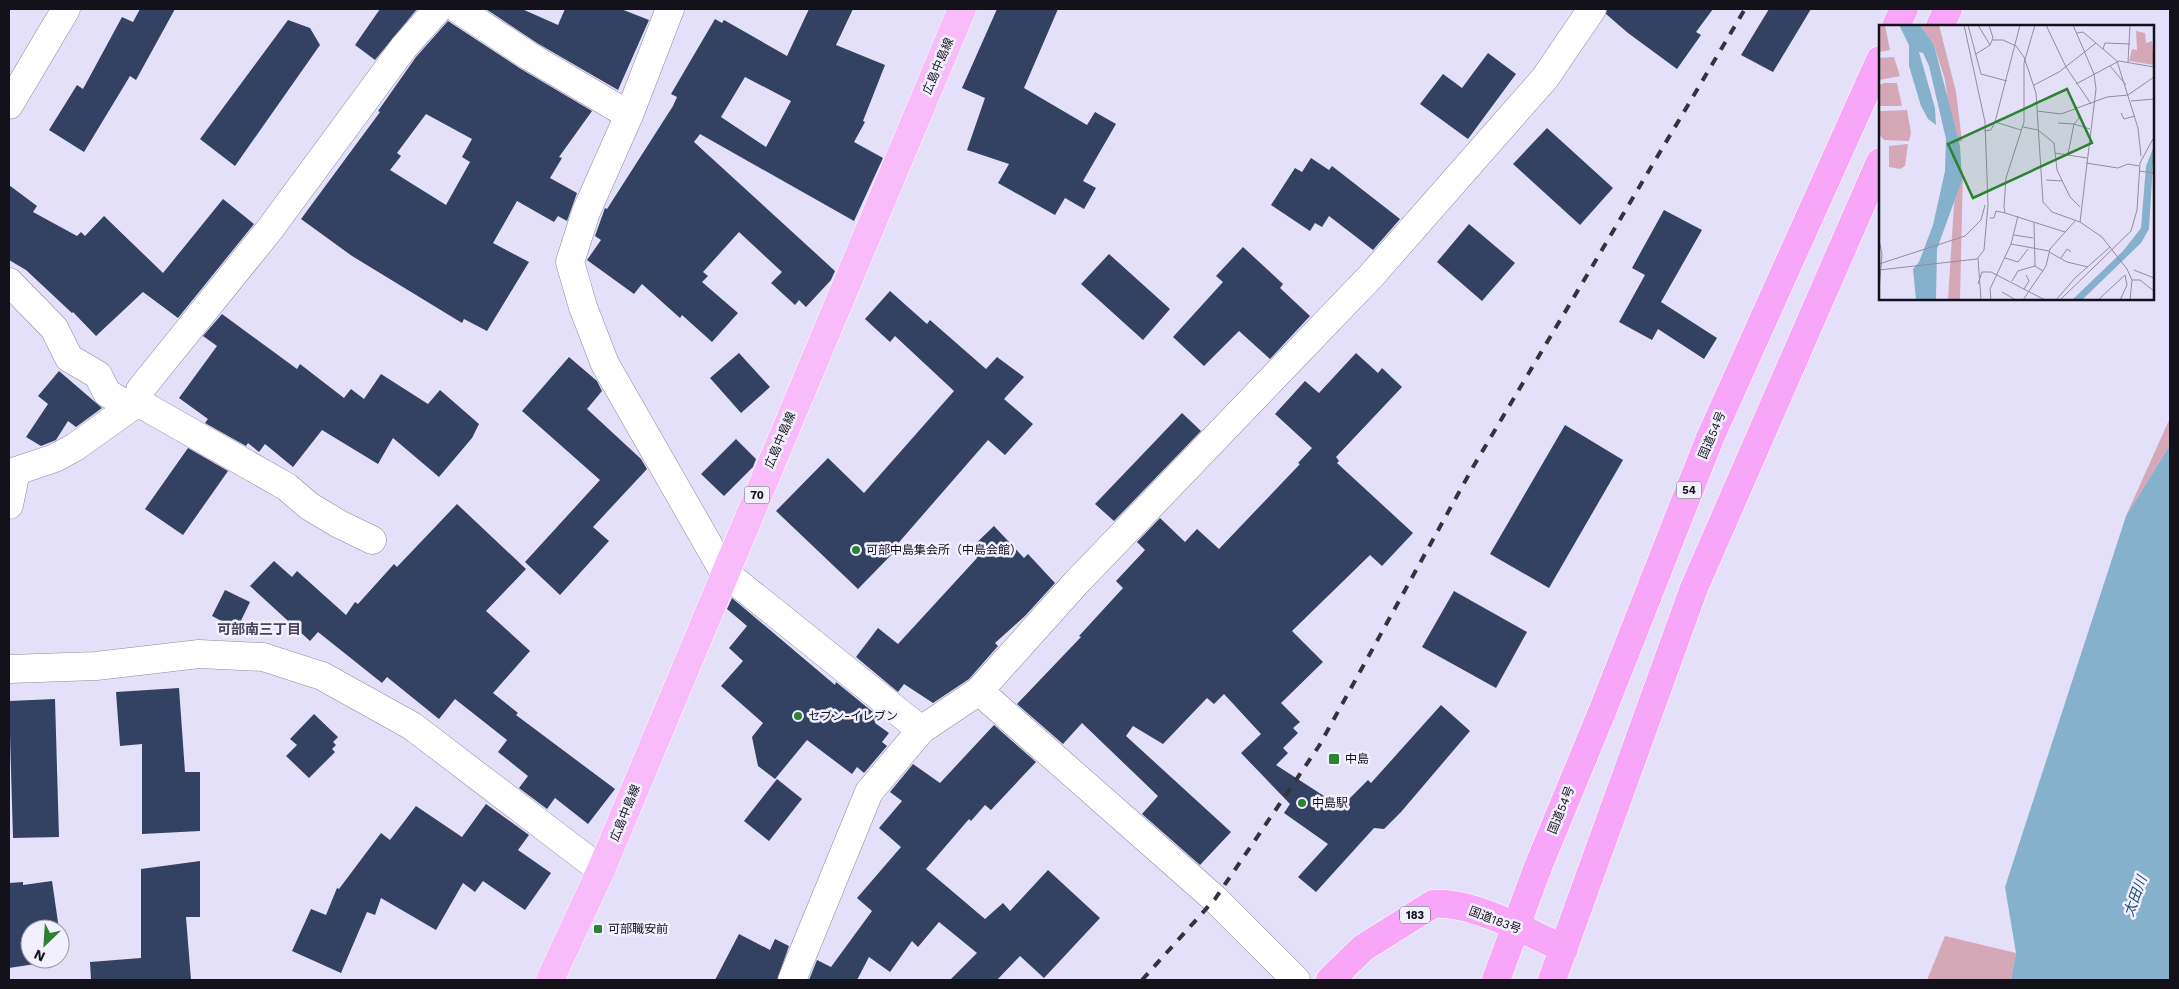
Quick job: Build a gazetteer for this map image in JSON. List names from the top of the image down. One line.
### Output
{"streets":{"highway":["国道54号","54","183","国道183号"],"main road":["広島中島線","70"]},"crossings":[["国道54号","54"],["国道54号","国道183号"],["54","国道183号"]],"districts":["可部南三丁目"],"water":["太田川"],"places":{"other":["可部中島集会所（中島会館）","セブン-イレブン","中島駅"],"transit":["中島","可部職安前"]},"north":"bottom left"}
